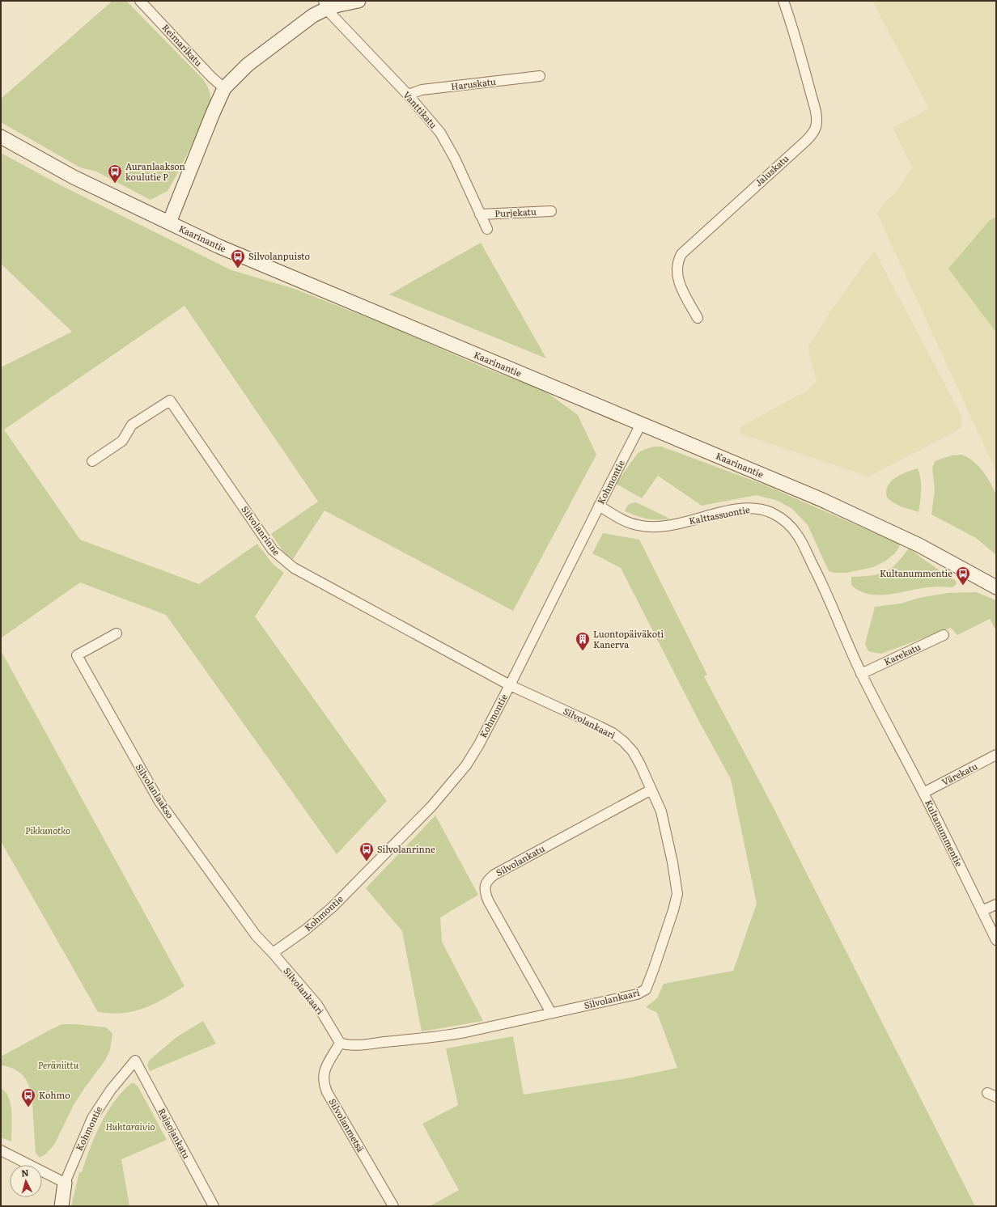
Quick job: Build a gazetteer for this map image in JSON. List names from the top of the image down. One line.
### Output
{"streets":{"main road":["Kaarinantie","Kohmontie"],"street":["Reimarikatu","Haruskatu","Vanttikatu","Jaluskatu","Purjekatu","Kalttassuontie","Silvolanrinne","Karekatu","Silvolankaari","Värekatu","Silvolanlaakso","Kultanummentie","Silvolankatu","Silvolanmetsä","Rajaojankatu"]},"crossings":[["Haruskatu","Vanttikatu"],["Vanttikatu","Purjekatu"],["Kaarinantie","Kohmontie"],["Kohmontie","Kalttassuontie"],["Kohmontie","Silvolanrinne"],["Kohmontie","Silvolankaari"],["Kohmontie","Silvolanlaakso"],["Kohmontie","Rajaojankatu"],["Kalttassuontie","Kultanummentie"],["Silvolanrinne","Silvolankaari"],["Karekatu","Kultanummentie"],["Silvolankaari","Silvolanlaakso"],["Silvolankaari","Silvolankatu"],["Silvolankaari","Silvolanmetsä"],["Värekatu","Kultanummentie"]],"parks":["Pikkunotko","Peräniittu","Huhtaraivio"],"places":{"bus stop":["Auranlaakson koulutie P","Silvolanpuisto","Kultanummentie","Silvolanrinne","Kohmo"],"building":["Luontopäiväkoti Kanerva"]},"north":"top"}
